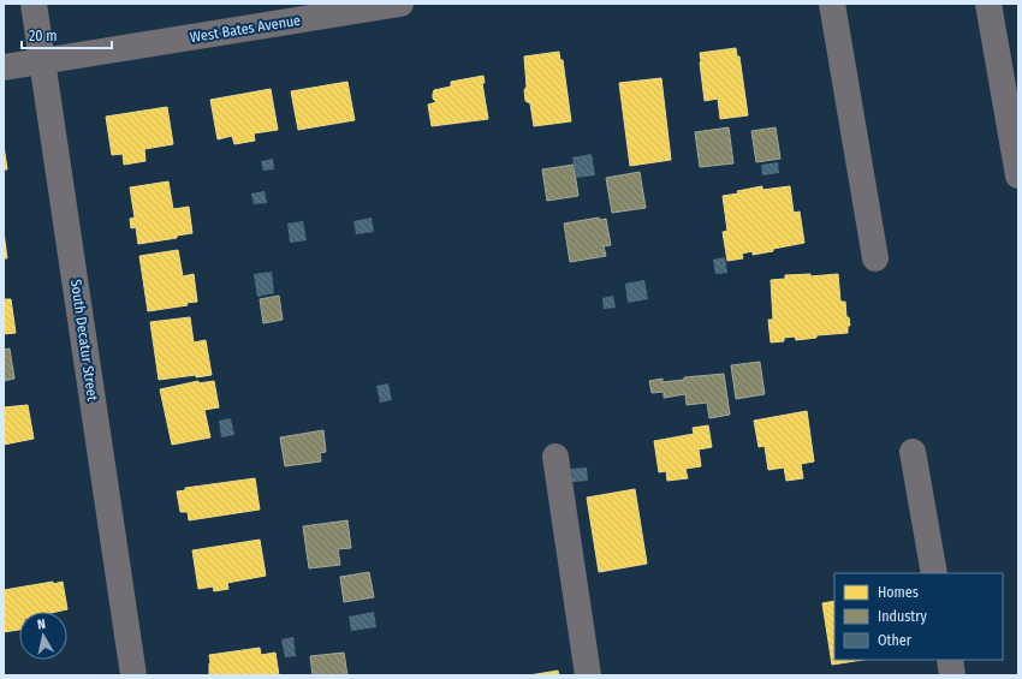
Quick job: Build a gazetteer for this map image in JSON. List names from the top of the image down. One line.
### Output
{"streets":{"street":["West Bates Avenue","South Decatur Street"]},"crossings":[["West Bates Avenue","South Decatur Street"]],"legend":["Homes","Industry","Other"],"scale_bar":"20 m","north":"top"}
